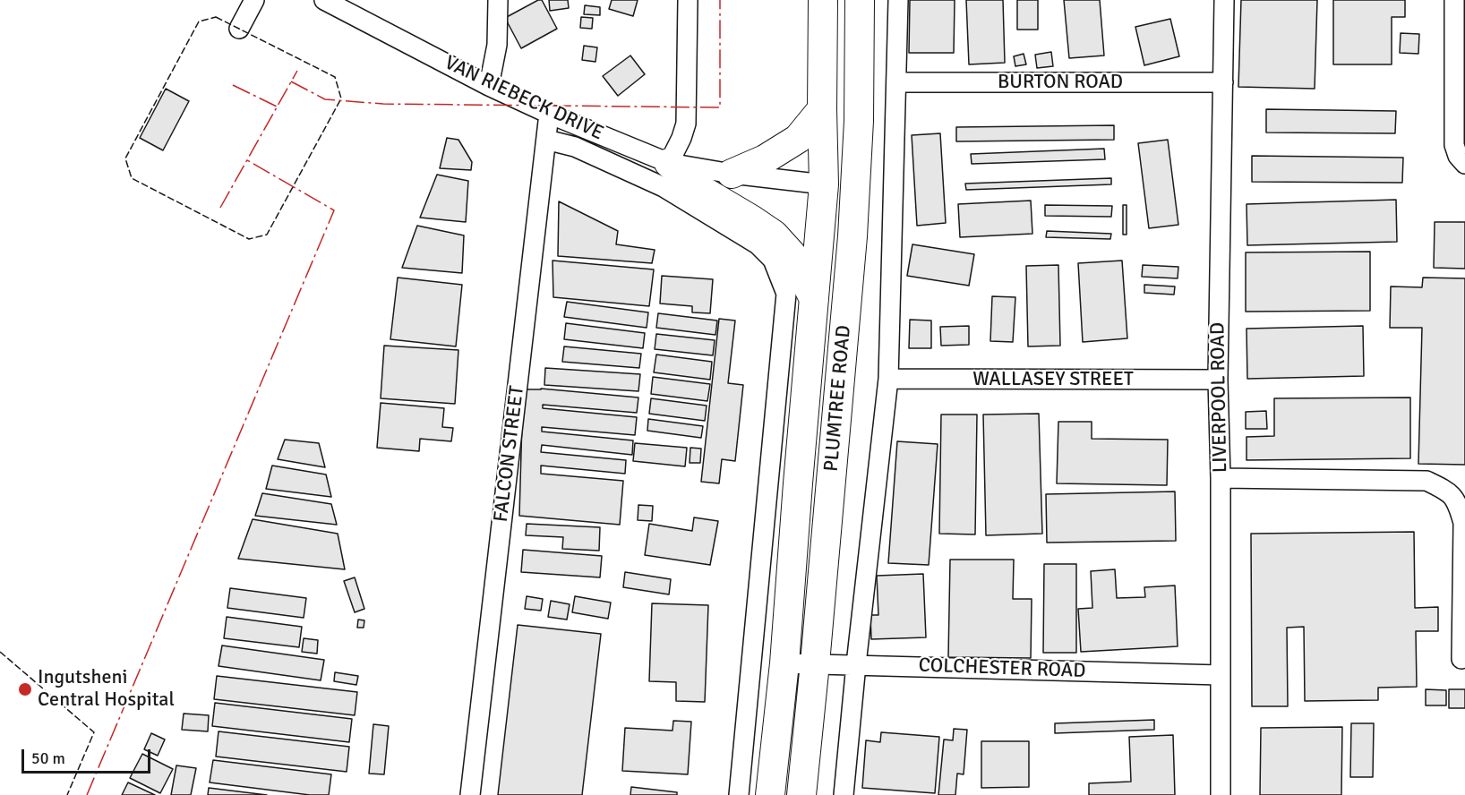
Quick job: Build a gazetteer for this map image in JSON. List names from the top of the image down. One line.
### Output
{"streets":{"highway":["PLUMTREE ROAD"],"street":["BURTON ROAD","VAN RIEBECK DRIVE","WALLASEY STREET","LIVERPOOL ROAD","FALCON STREET","COLCHESTER ROAD"]},"crossings":[["BURTON ROAD","LIVERPOOL ROAD"],["VAN RIEBECK DRIVE","PLUMTREE ROAD"],["VAN RIEBECK DRIVE","FALCON STREET"],["WALLASEY STREET","LIVERPOOL ROAD"],["LIVERPOOL ROAD","COLCHESTER ROAD"],["PLUMTREE ROAD","COLCHESTER ROAD"]],"places":["Ingutsheni Central Hospital"],"scale_bar":"50 m"}
